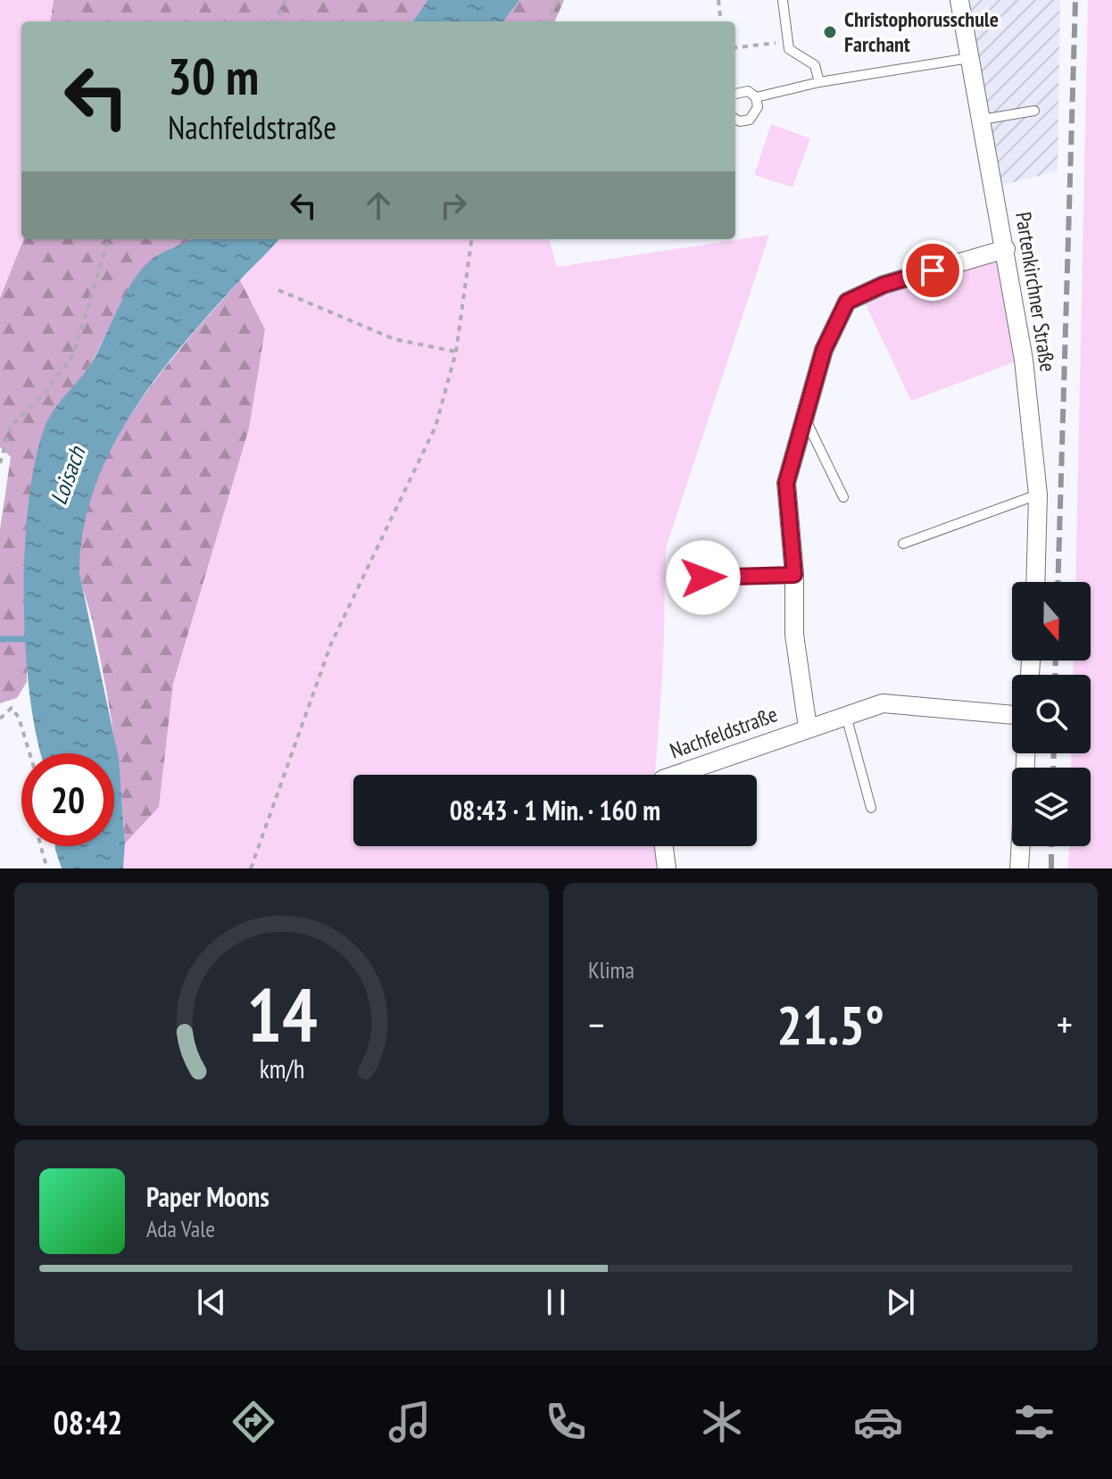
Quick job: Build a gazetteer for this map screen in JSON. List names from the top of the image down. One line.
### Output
{"streets":{"street":["Partenkirchner Straße","Nachfeldstraße"]},"crossings":[["Partenkirchner Straße","Nachfeldstraße"]],"water":["Loisach"],"places":["Christophorusschule Farchant"],"north":"bottom","page":{"turn":["30 m","Nachfeldstraße"],"limit":"20","trip":"08:43 · 1 Min. · 160 m","tile":"Klima","heat":["−","21.5°","+"],"song":["Paper Moons","Ada Vale"],"tabs":"08:42","gauge":["14","km/h"]}}
